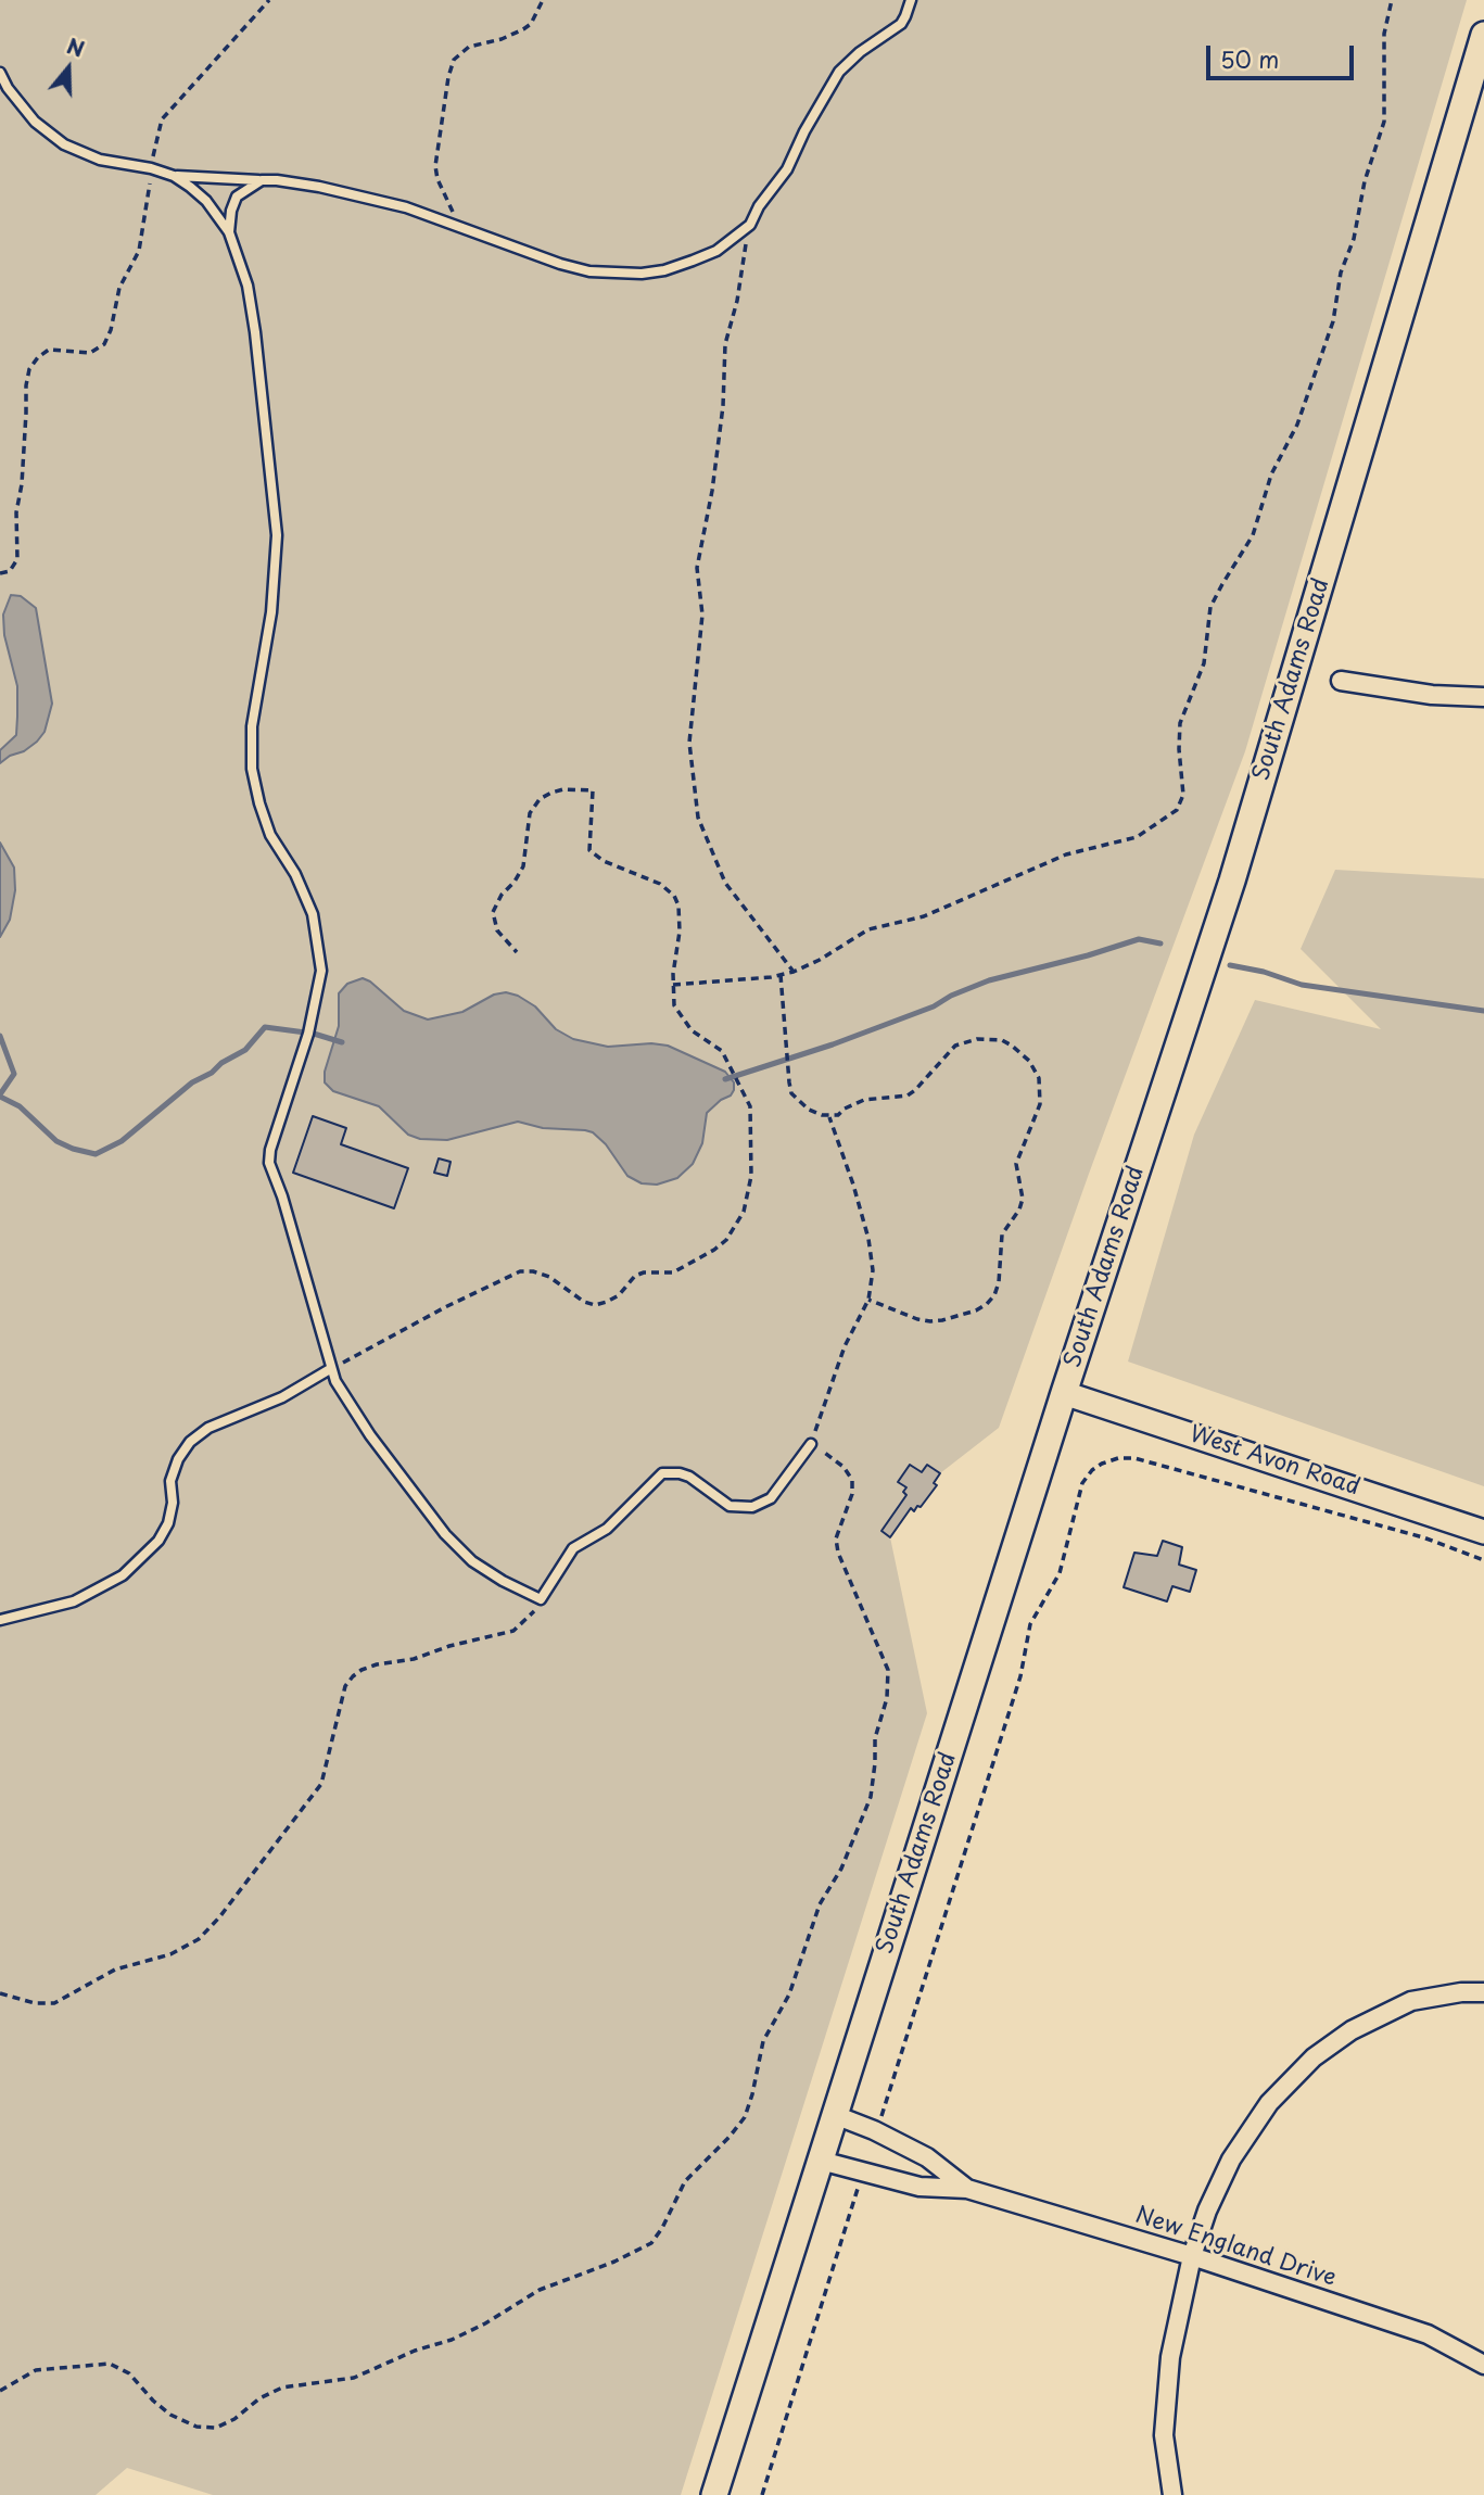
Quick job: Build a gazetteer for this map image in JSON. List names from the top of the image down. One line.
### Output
{"streets":{"main road":["South Adams Road"],"street":["West Avon Road","New England Drive"]},"crossings":[["South Adams Road","West Avon Road"],["South Adams Road","New England Drive"]],"scale_bar":"50 m","north":"top"}
